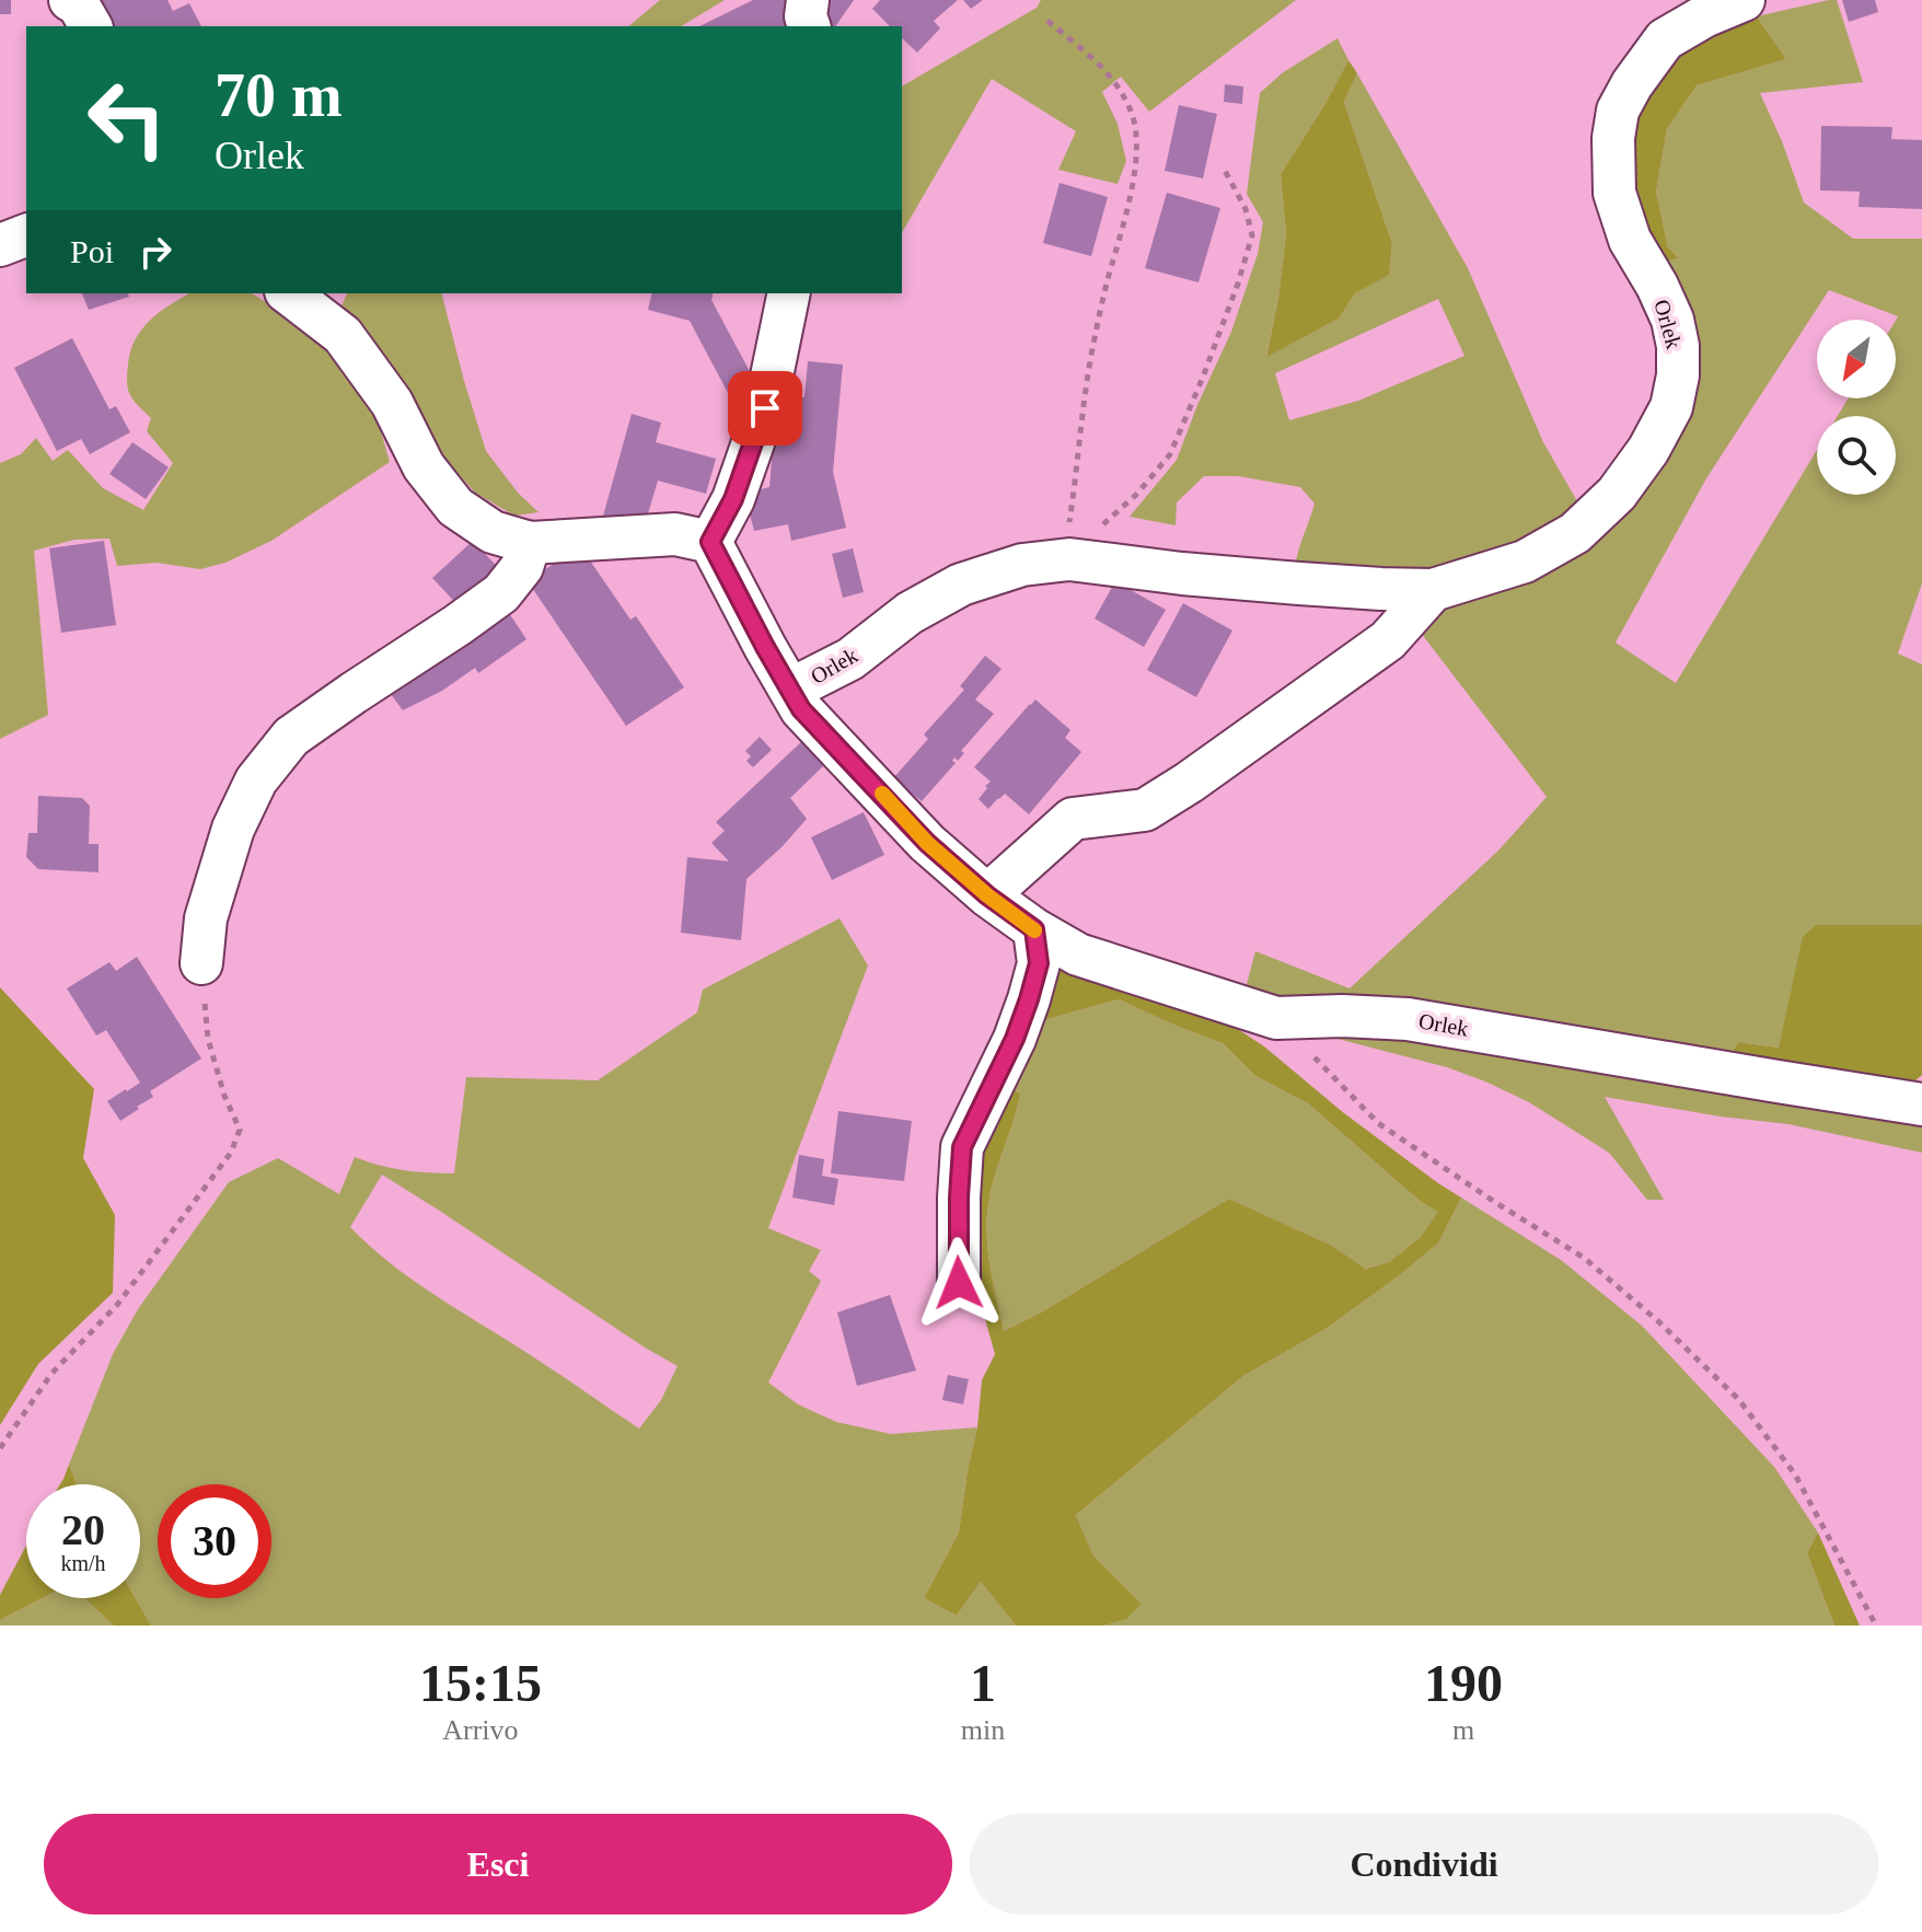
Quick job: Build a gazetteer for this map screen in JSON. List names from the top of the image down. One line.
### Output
{"streets":{"street":["Orlek"]},"north":"bottom left","page":{"turn":["70 m","Orlek"],"then":"Poi","speed":"20 km/h","limit":"30","eta":["15:15","Arrivo","1","min","190","m"],"buttons":["Esci","Condividi"]}}
